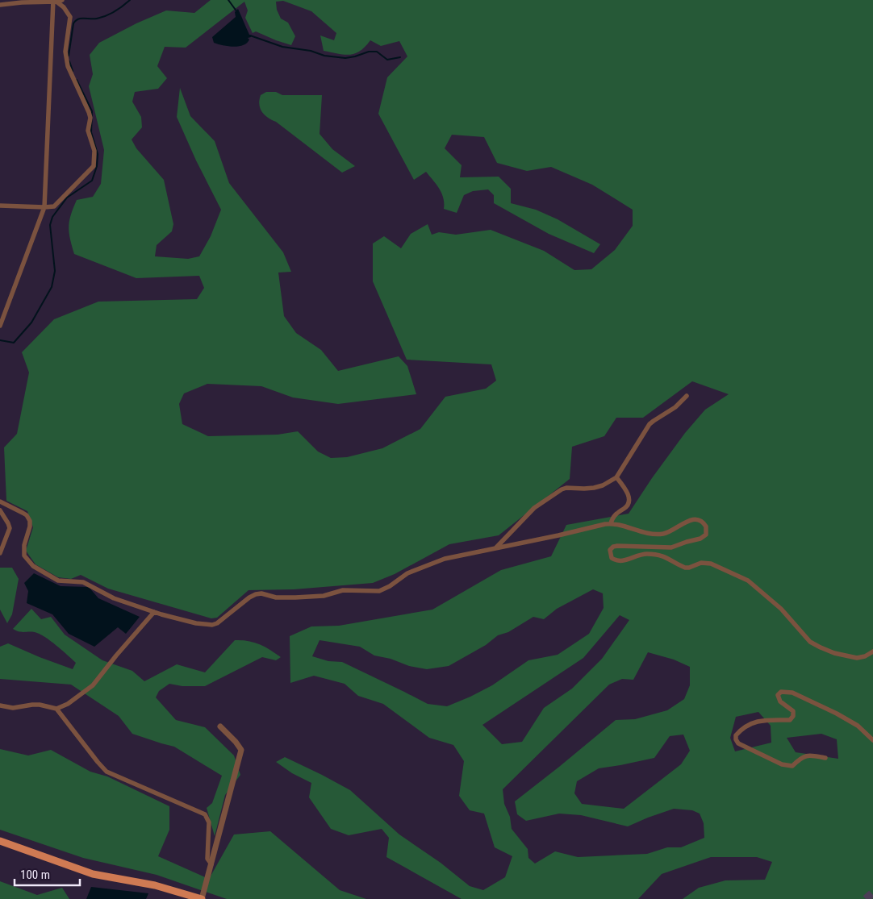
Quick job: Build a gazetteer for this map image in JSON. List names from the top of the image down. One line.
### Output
{"scale_bar":"100 m"}
